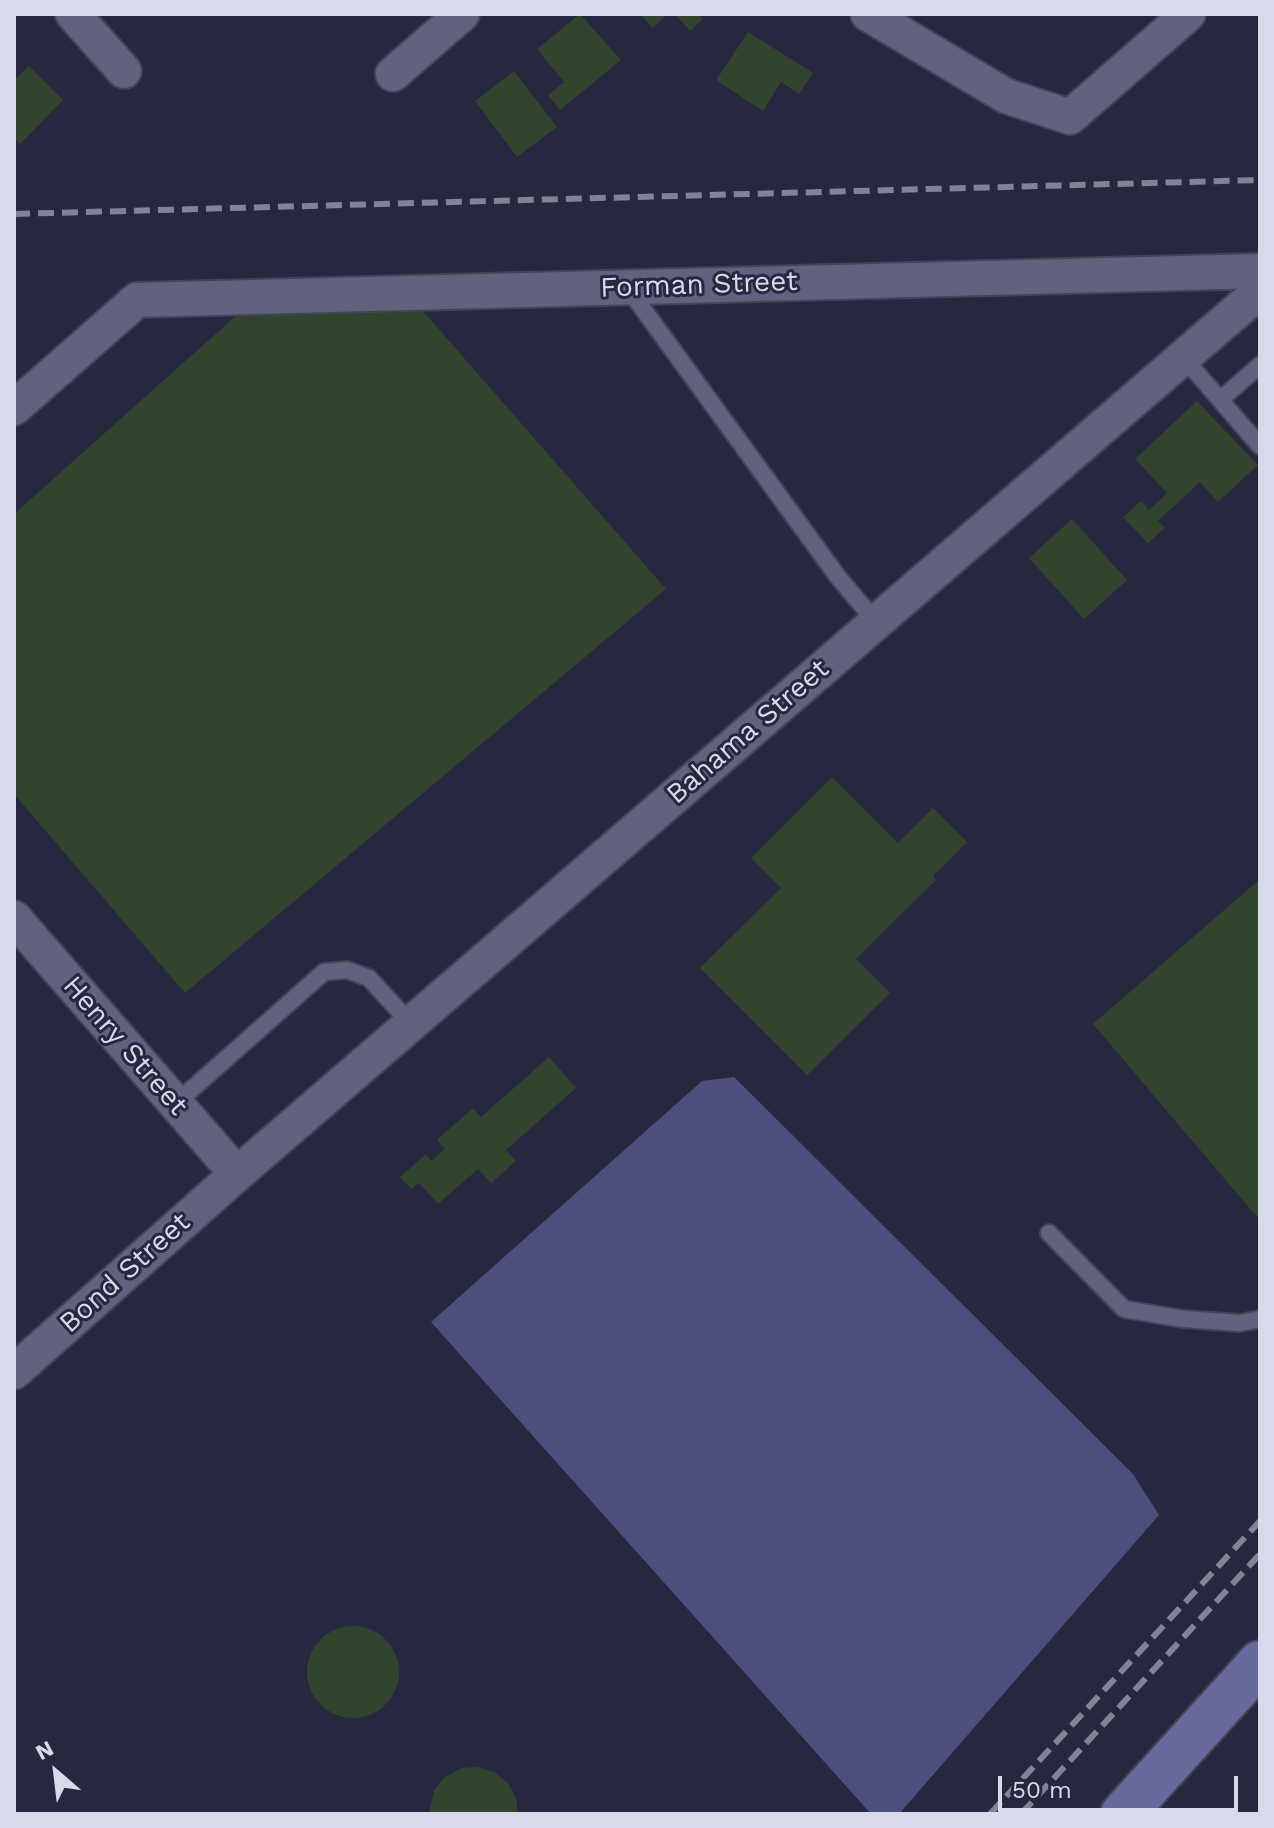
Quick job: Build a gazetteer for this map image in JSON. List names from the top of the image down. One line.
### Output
{"streets":{"street":["Forman Street","Bahama Street","Henry Street","Bond Street"]},"crossings":[["Bahama Street","Henry Street"],["Bahama Street","Bond Street"],["Henry Street","Bond Street"]],"scale_bar":"50 m","north":"top left"}
